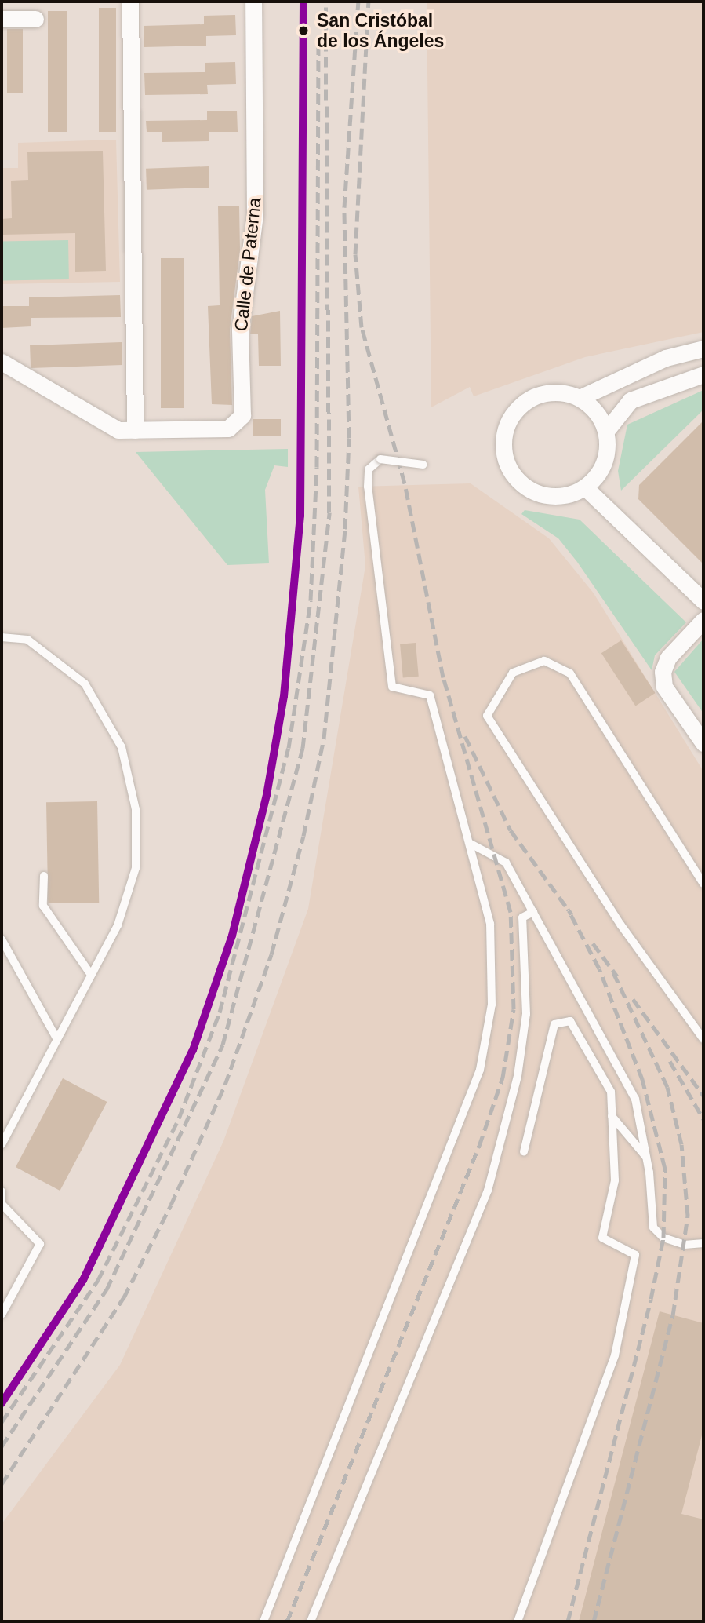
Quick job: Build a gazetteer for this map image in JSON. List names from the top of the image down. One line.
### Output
{"streets":{"street":["Calle de Paterna"]},"places":["San Cristóbal de los Ángeles"]}
